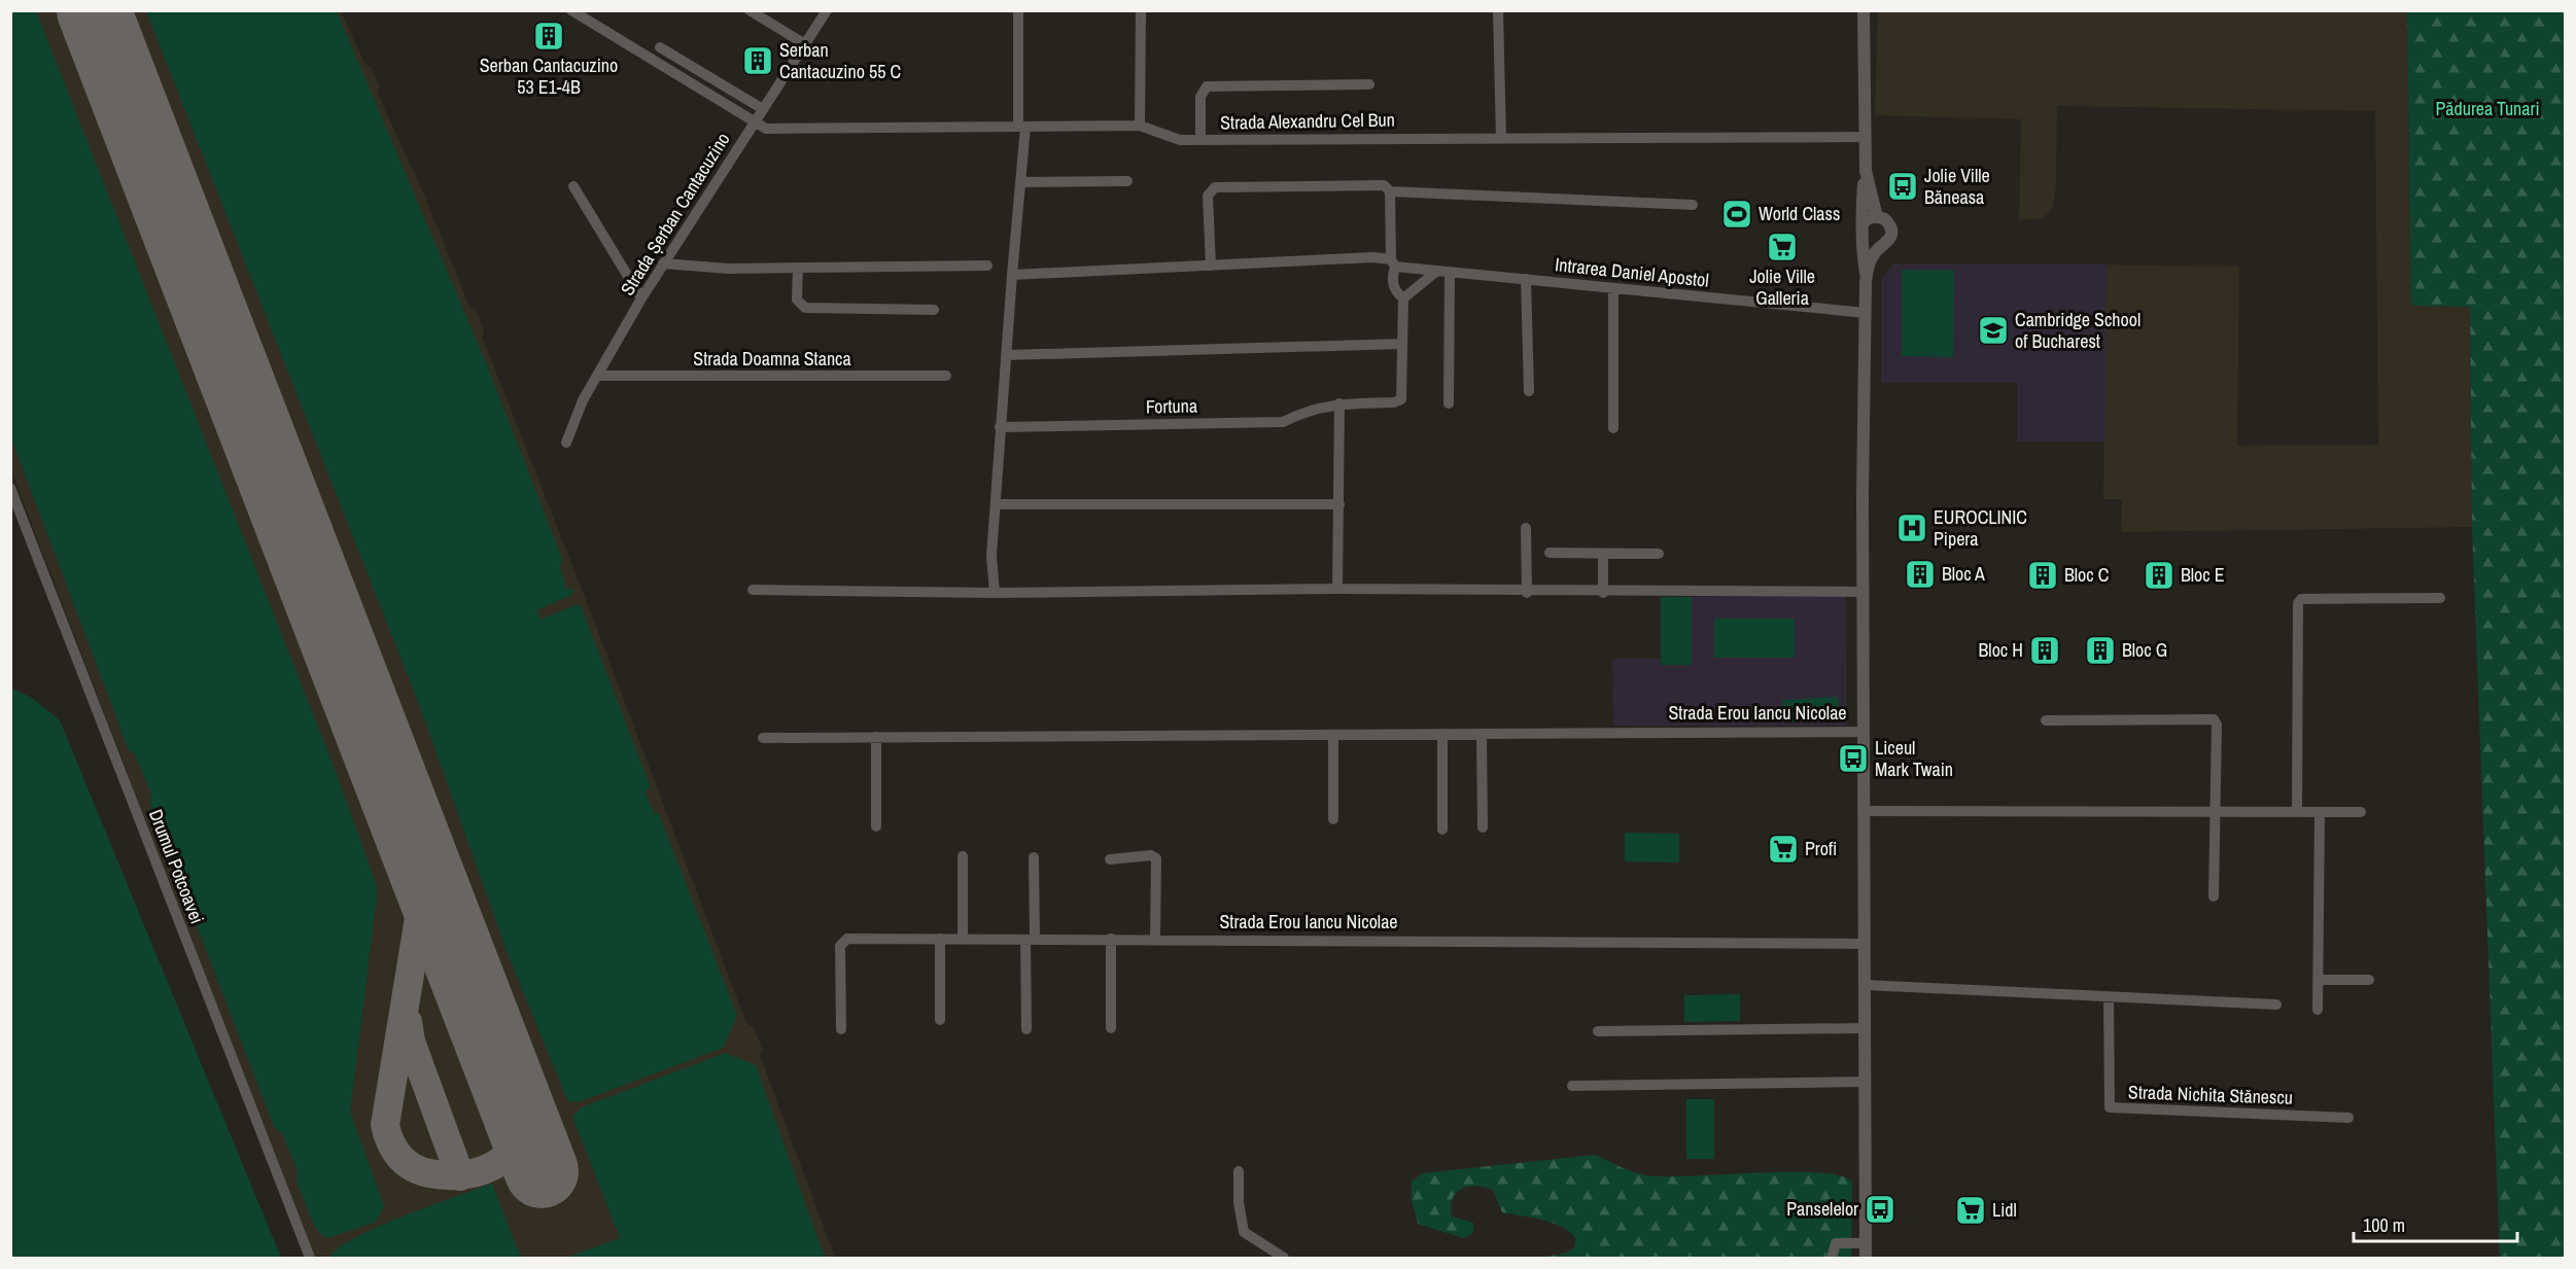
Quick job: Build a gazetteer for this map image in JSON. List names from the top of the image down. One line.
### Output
{"streets":{"street":["Strada Alexandru Cel Bun","Strada Șerban Cantacuzino","Intrarea Daniel Apostol","Strada Doamna Stanca","Fortuna","Strada Erou Iancu Nicolae","Drumul Potcoavei","Strada Nichita Stănescu"]},"crossings":[["Strada Alexandru Cel Bun","Strada Șerban Cantacuzino"],["Strada Alexandru Cel Bun","Strada Erou Iancu Nicolae"],["Strada Șerban Cantacuzino","Strada Doamna Stanca"],["Intrarea Daniel Apostol","Strada Erou Iancu Nicolae"]],"parks":["Pădurea Tunari"],"places":{"building":["Serban Cantacuzino 53 E1-4B","Serban Cantacuzino 55 C","Bloc A","Bloc C","Bloc E","Bloc H","Bloc G"],"bus stop":["Jolie Ville Băneasa","Liceul Mark Twain","Panselelor"],"sports":["World Class"],"supermarket":["Jolie Ville Galleria","Profi","Lidl"],"school or university":["Cambridge School of Bucharest"],"hospital":["EUROCLINIC Pipera"]},"scale_bar":"100 m"}
